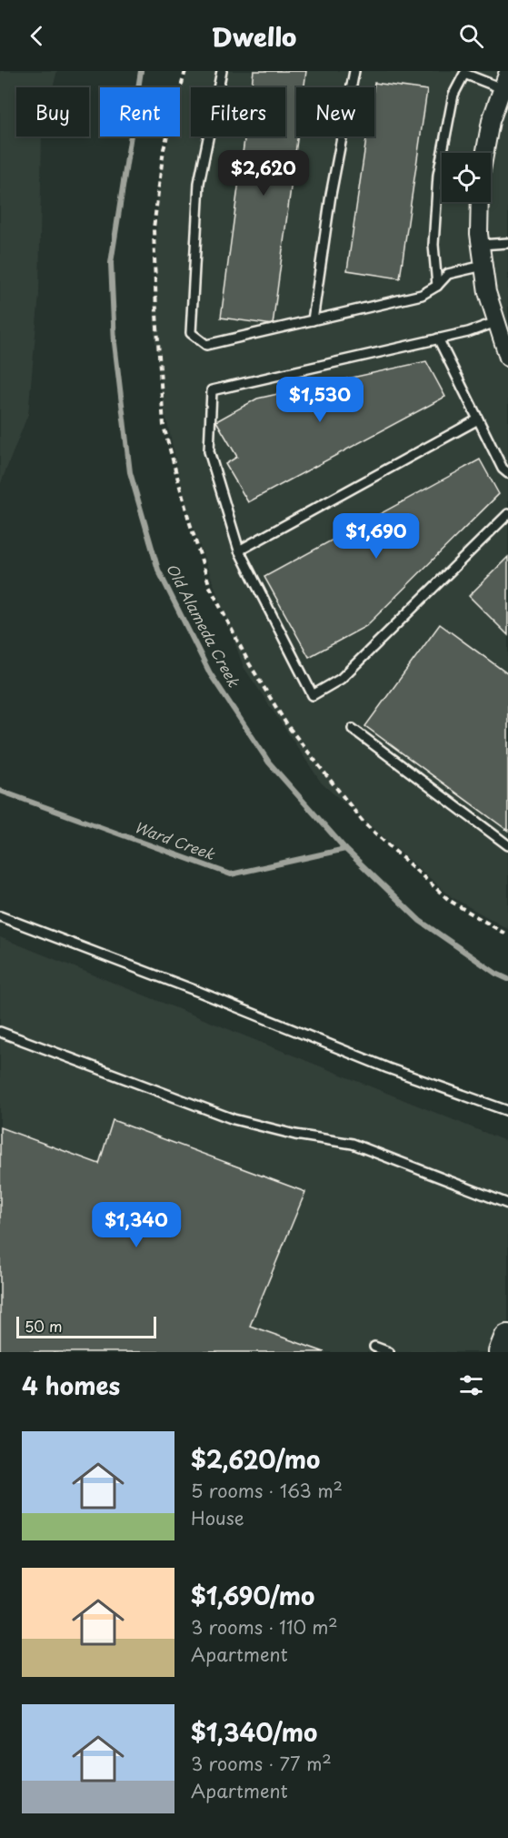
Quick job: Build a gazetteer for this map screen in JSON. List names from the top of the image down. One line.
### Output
{"water":["Old Alameda Creek","Ward Creek"],"scale_bar":"50 m","page":{"header":"Dwello","chip":["Buy","Rent","Filters","New"],"price":["$2,620","$1,530","$1,690","$1,340"],"scale":"50 m","heading":"4 homes","list":[{"name":"$2,620/mo","note":"5 rooms · 163 m² · House"},{"name":"$1,690/mo","note":"3 rooms · 110 m² · Apartment"},{"name":"$1,340/mo","note":"3 rooms · 77 m² · Apartment"}]}}
